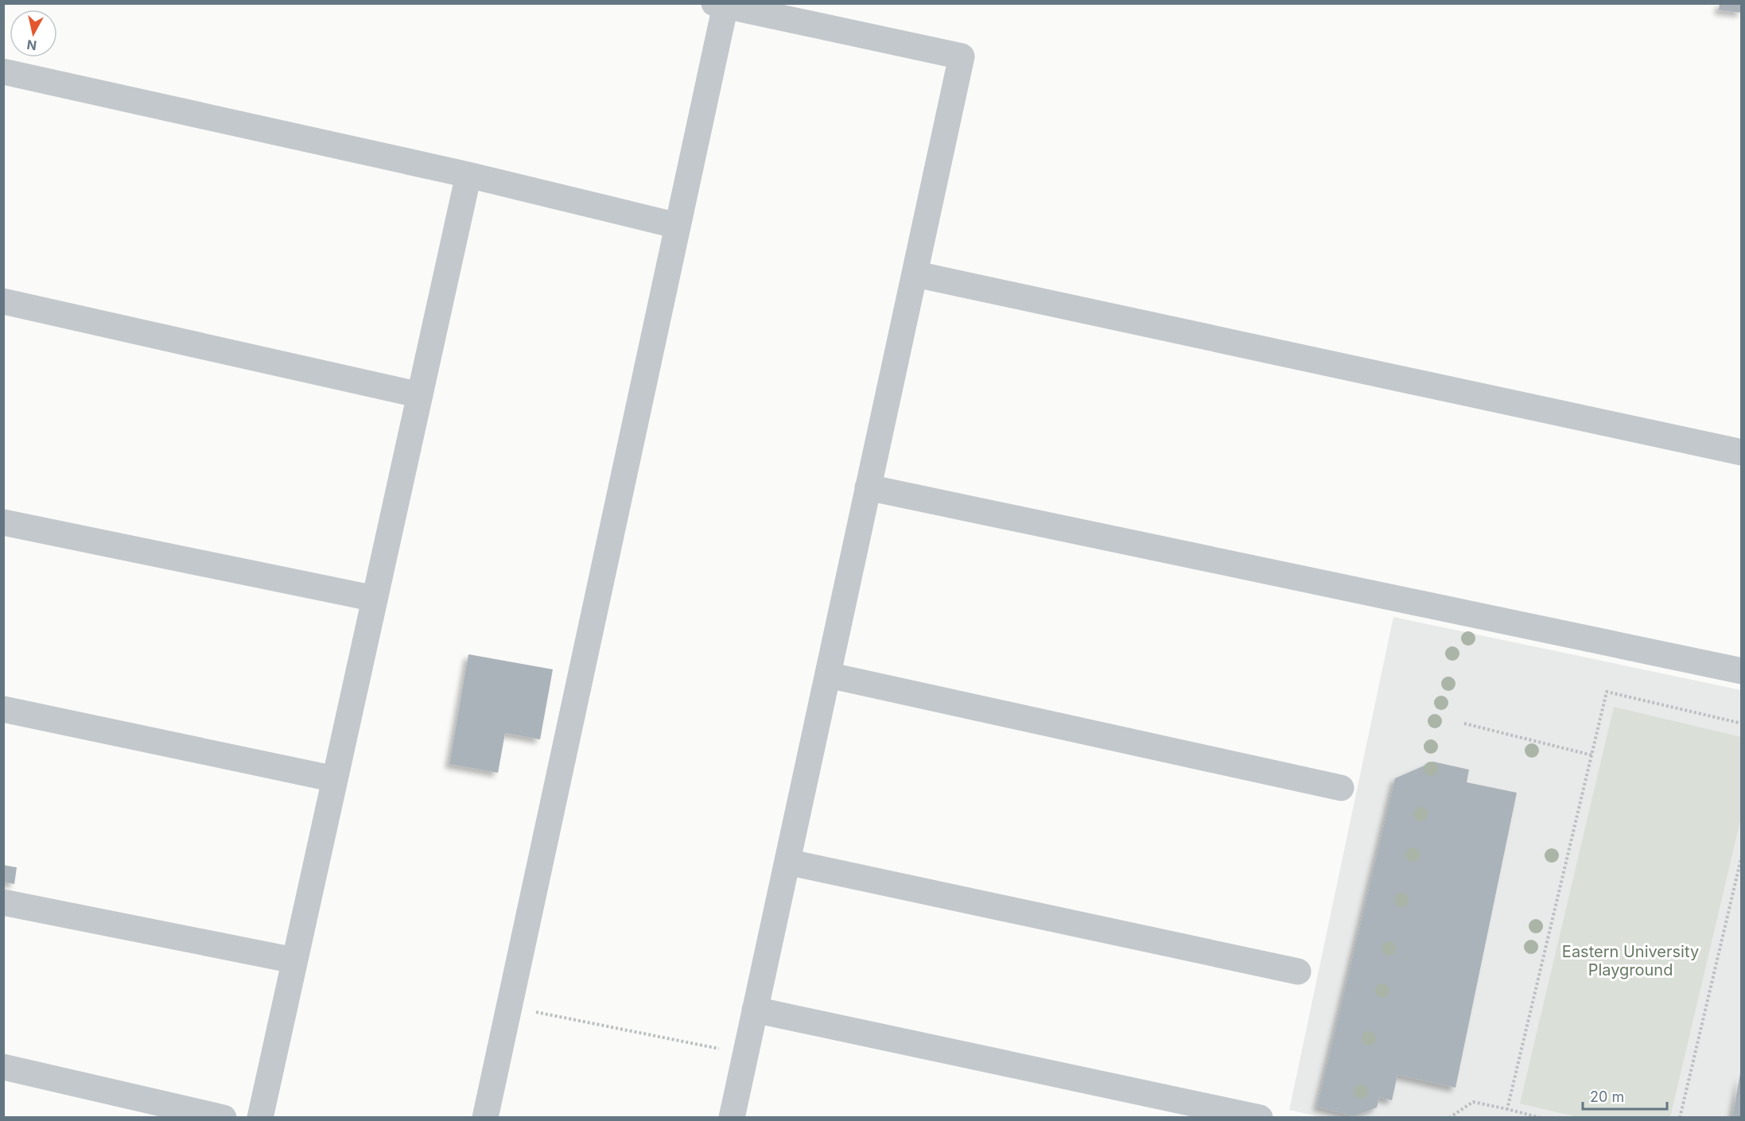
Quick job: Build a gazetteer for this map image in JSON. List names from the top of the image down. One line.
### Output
{"parks":["Eastern University Playground"],"scale_bar":"20 m","north":"bottom"}
